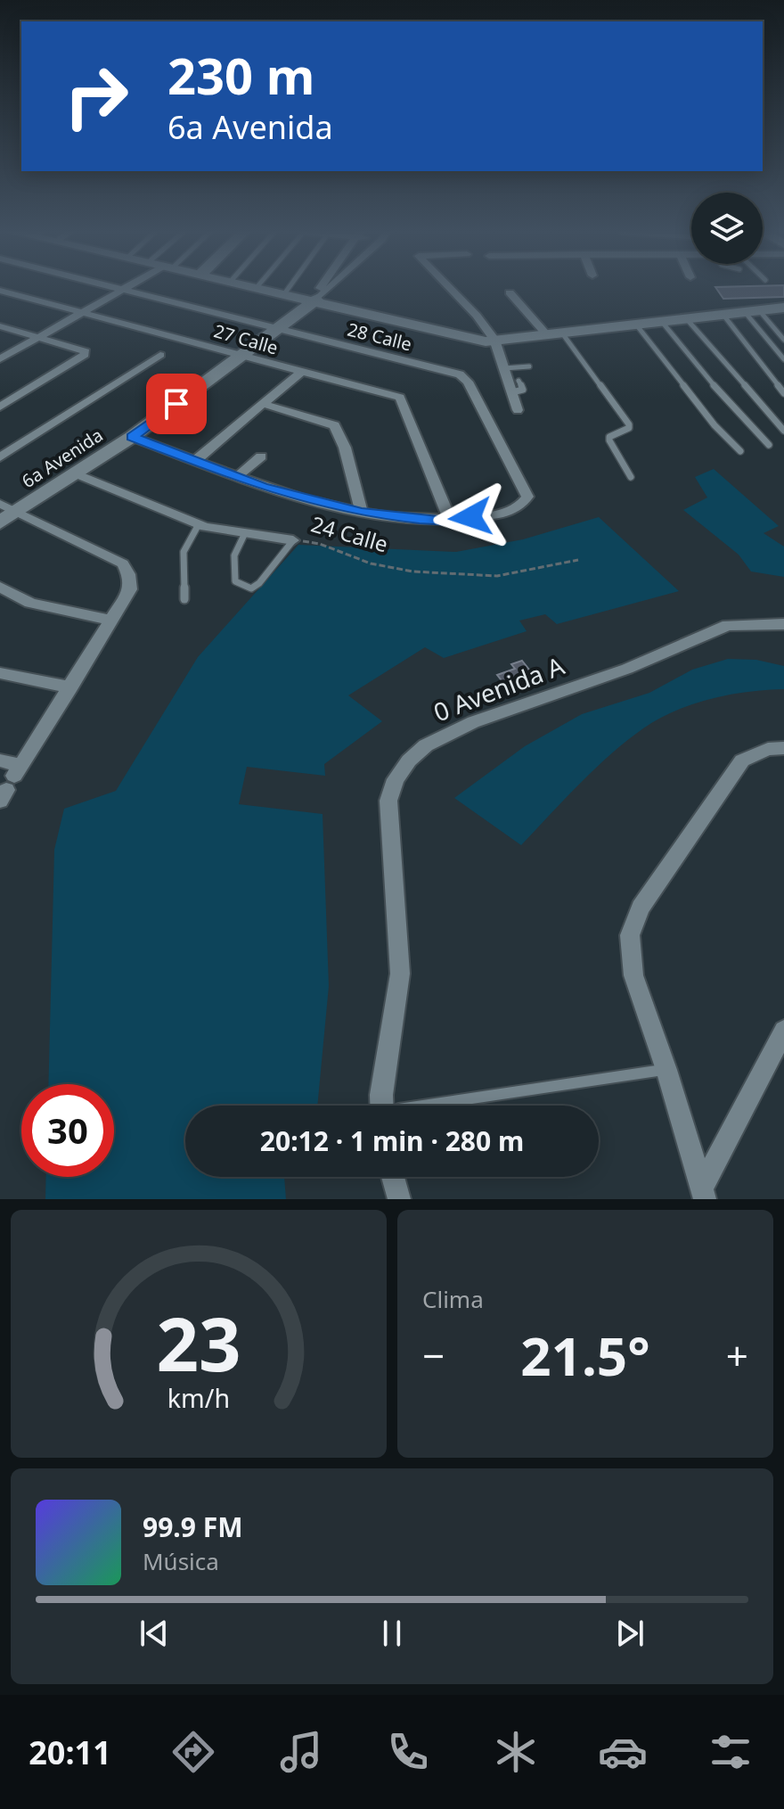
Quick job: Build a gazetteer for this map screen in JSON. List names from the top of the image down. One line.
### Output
{"streets":{"street":["28 Calle","27 Calle","6a Avenida","24 Calle","0 Avenida A"]},"crossings":[["28 Calle","27 Calle"],["28 Calle","6a Avenida"],["27 Calle","6a Avenida"],["6a Avenida","24 Calle"]],"page":{"turn":["230 m","6a Avenida"],"limit":"30","trip":"20:12 · 1 min · 280 m","tile":"Clima","heat":["−","21.5°","+"],"song":["99.9 FM","Música"],"tabs":"20:11","gauge":["23","km/h"]}}
